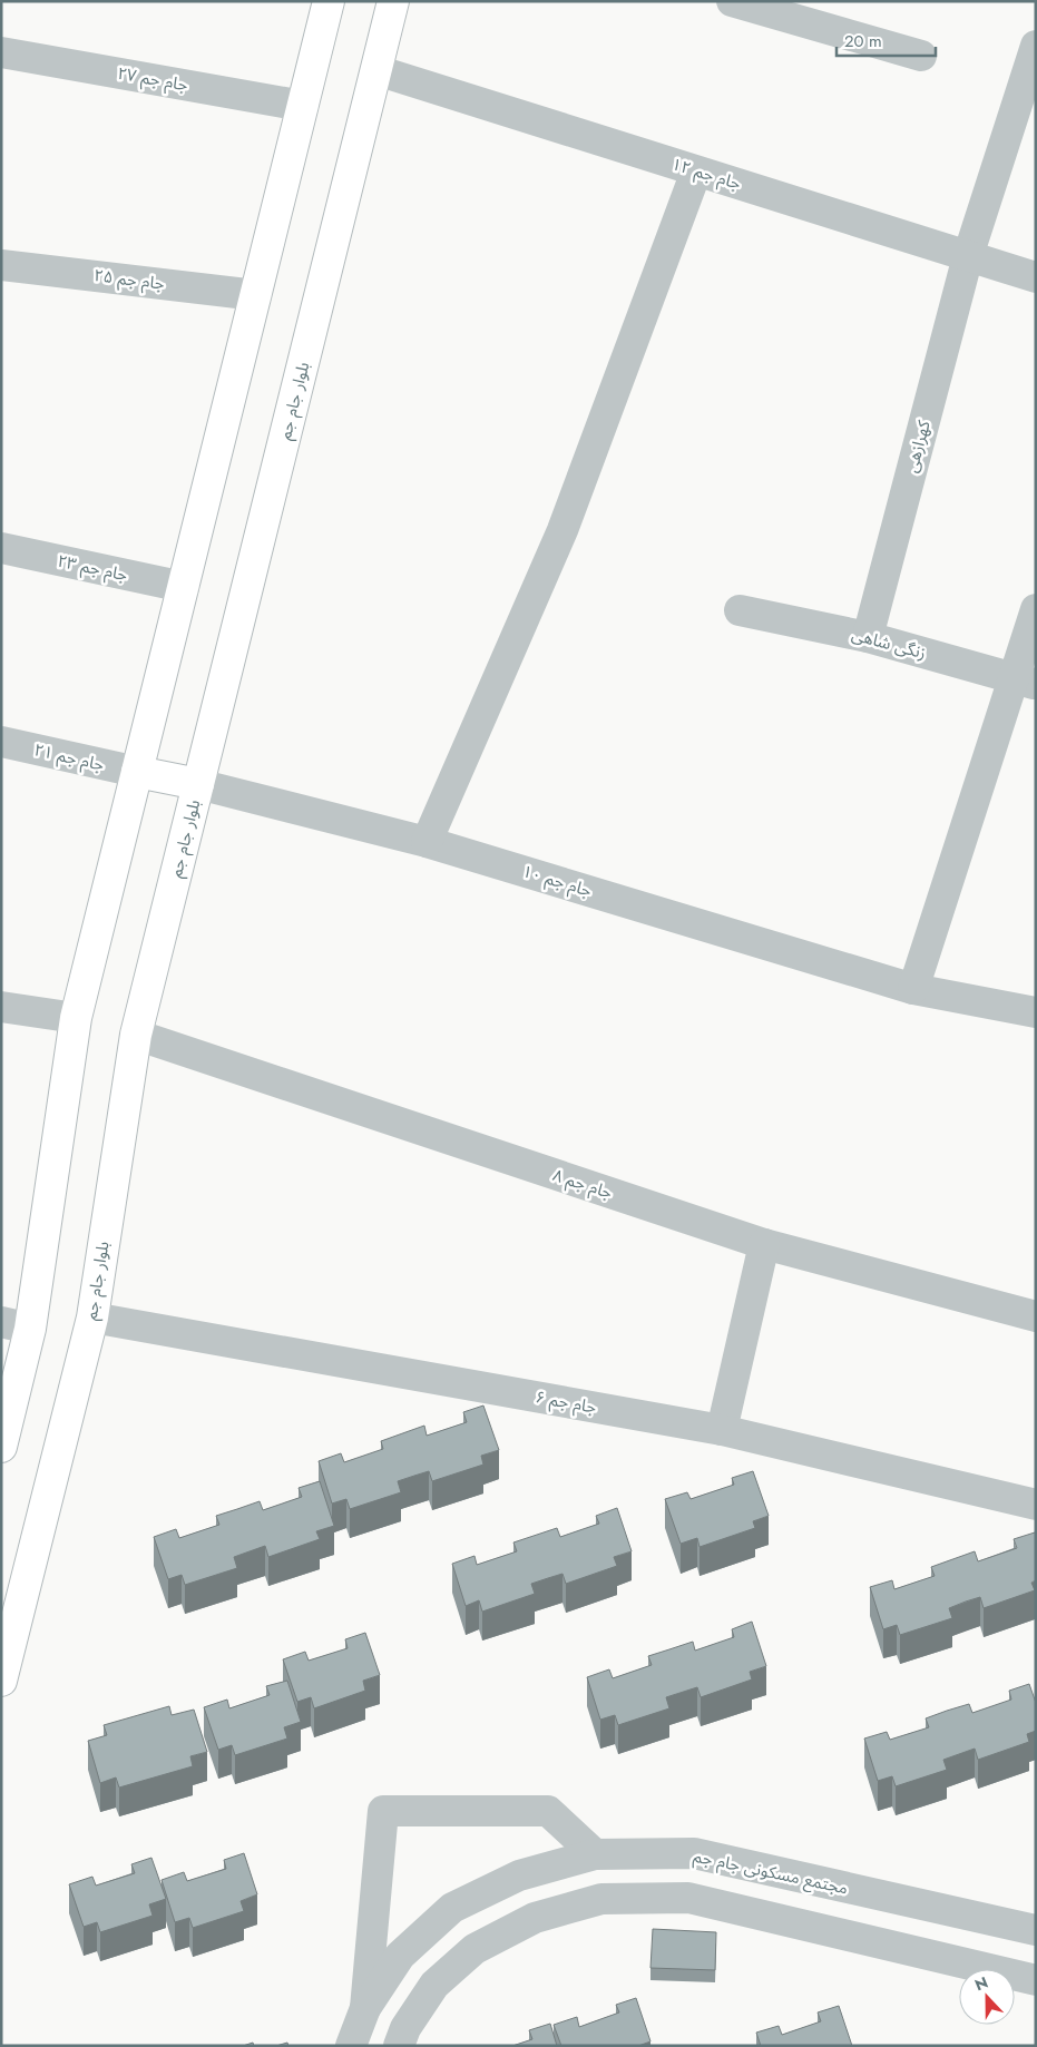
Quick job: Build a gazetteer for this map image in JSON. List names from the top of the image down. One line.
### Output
{"streets":{"main road":["بلوار جام جم"],"street":["جام جم ۲۷","جام جم ۱۲","جام جم ۲۵","کهرازهی","جام جم ۲۳","زنگی شاهی","جام جم ۲۱","جام جم ۱۰","جام جم ۸","جام جم ۶","مجتمع مسکونی جام جم"]},"crossings":[["جام جم ۱۲","بلوار جام جم"],["جام جم ۱۲","کهرازهی"],["بلوار جام جم","جام جم ۱۰"],["بلوار جام جم","جام جم ۸"],["بلوار جام جم","جام جم ۶"],["کهرازهی","زنگی شاهی"]],"scale_bar":"20 m","north":"top"}
